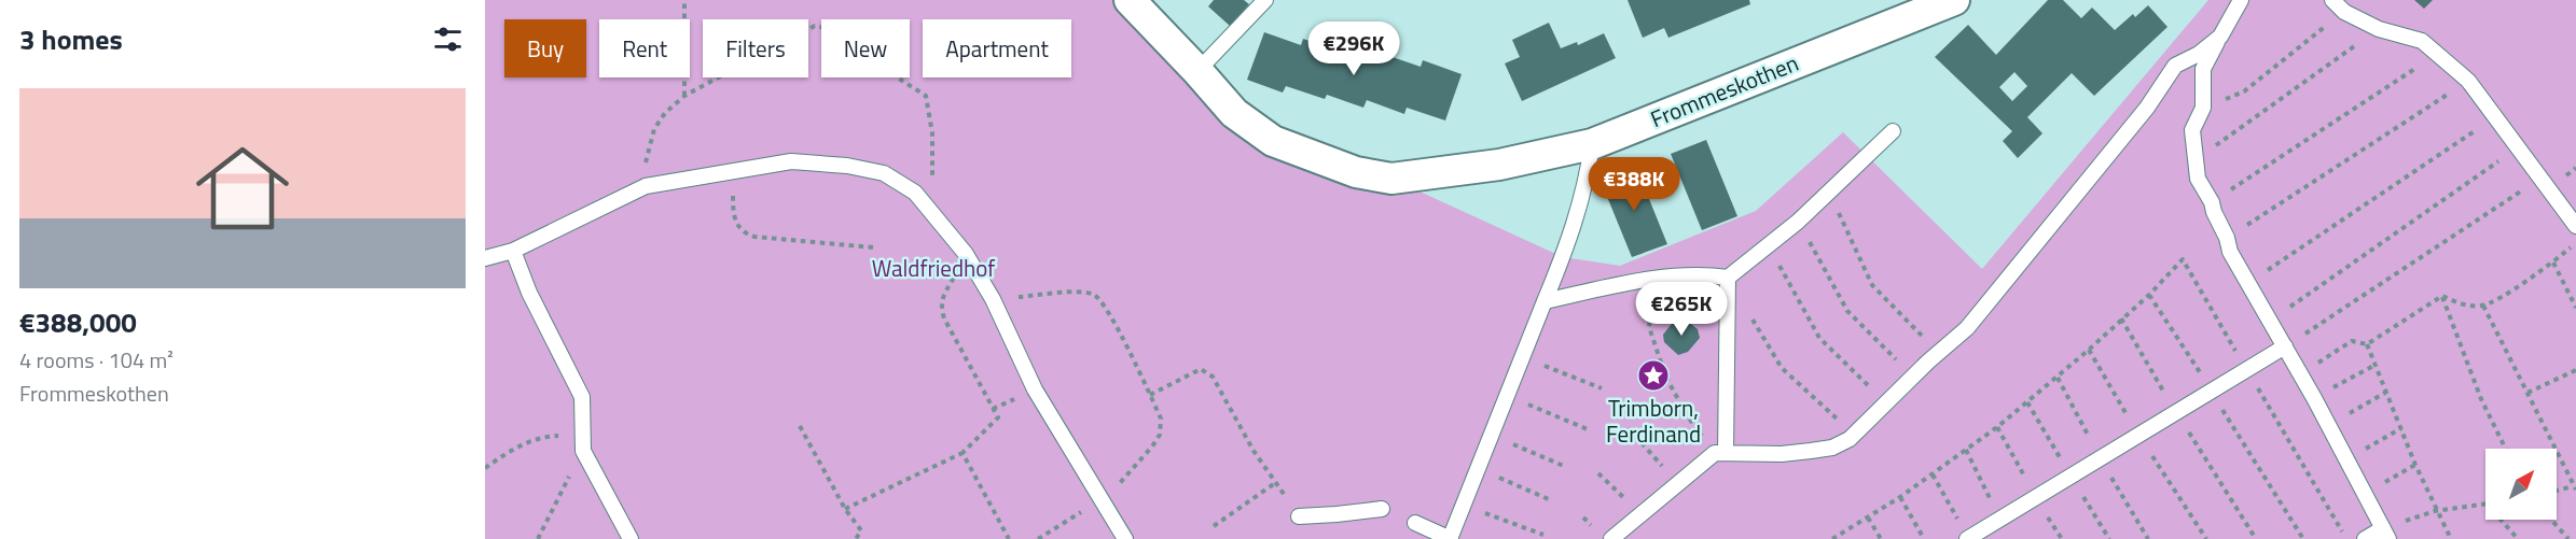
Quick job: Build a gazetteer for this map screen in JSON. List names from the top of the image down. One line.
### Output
{"streets":{"street":["Frommeskothen"]},"parks":["Waldfriedhof"],"places":{"place":["Trimborn, Ferdinand"]},"north":"top right","page":{"heading":"3 homes","chip":["Buy","Rent","Filters","New","Apartment"],"price":["€296K","€388K","€265K"],"list":[{"name":"€388,000","note":"4 rooms · 104 m² · Frommeskothen"}]}}
